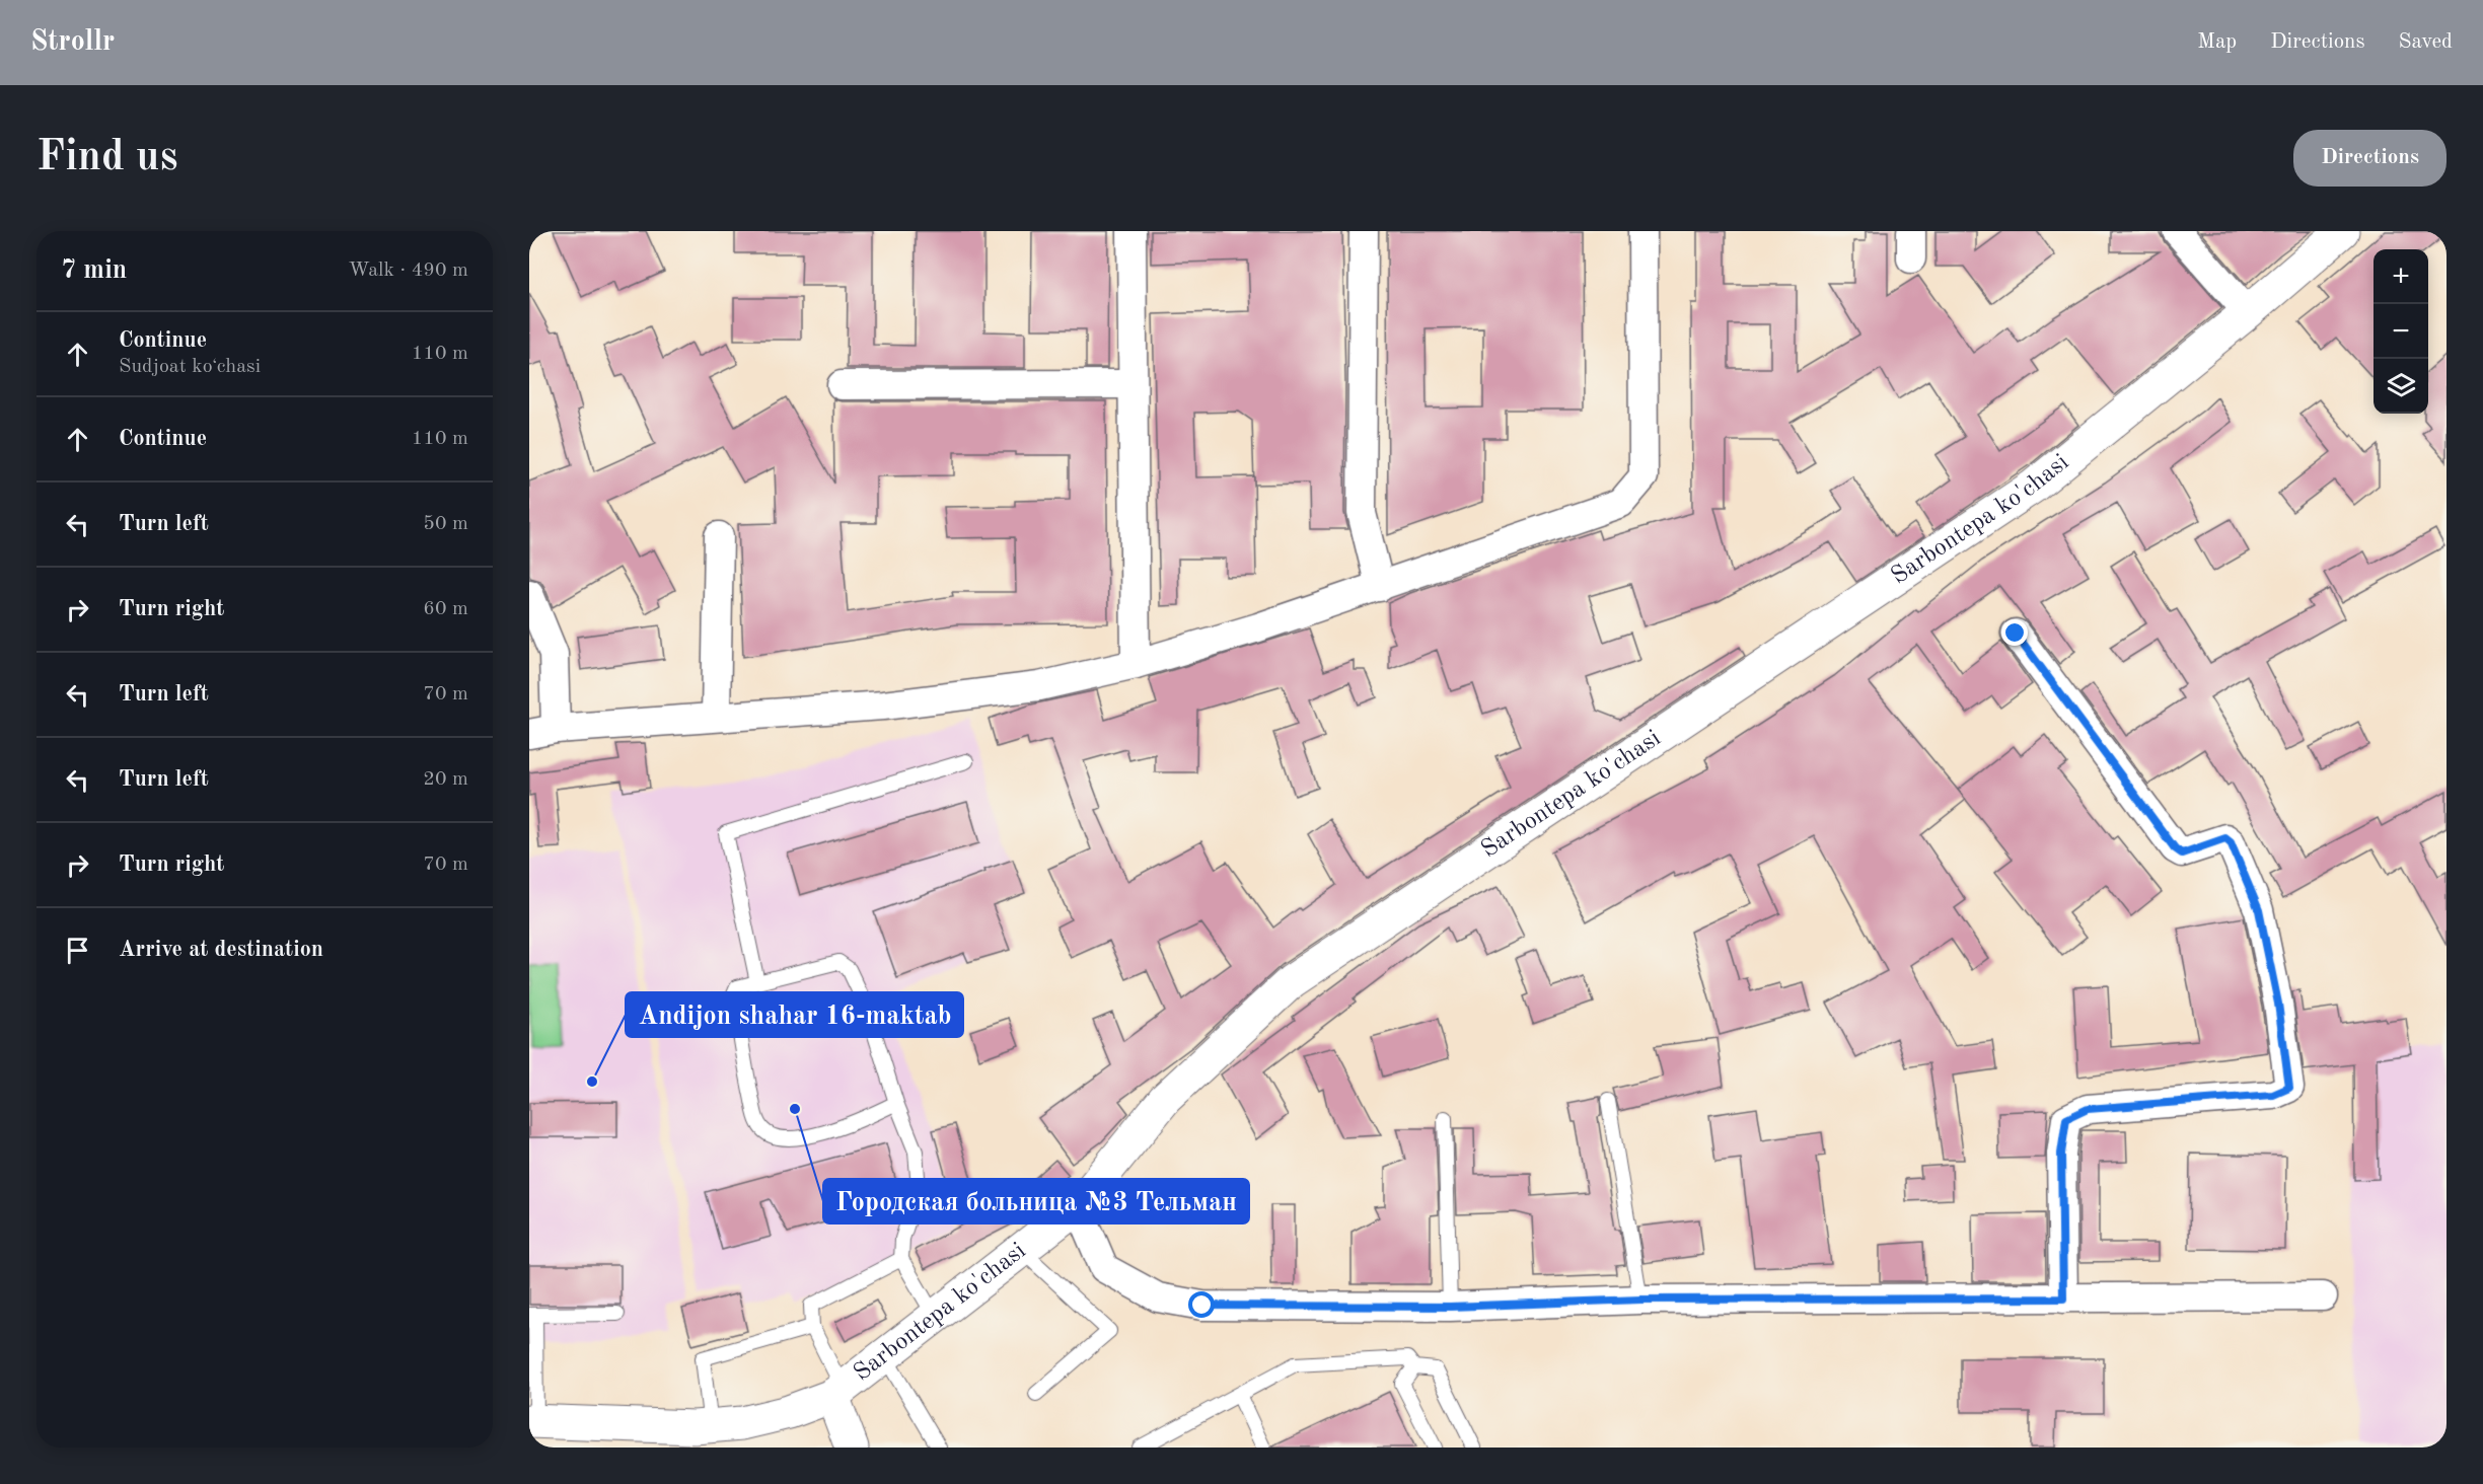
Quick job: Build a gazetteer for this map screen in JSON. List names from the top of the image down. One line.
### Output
{"streets":{"street":["Sarbontepa ko'chasi"]},"places":["Andijon shahar 16-maktab","Городская больница №3 Тельман"],"page":{"header":"Strollr","nav":["Map","Directions","Saved"],"buttons":"Directions","title":"Find us","heading":["7 min","Walk · 490 m"],"map_buttons":["+","−"],"list":[["Continue","Sudjoat koʻchasi","110 m"],["Continue","110 m"],["Turn left","50 m"],["Turn right","60 m"],["Turn left","70 m"],["Turn left","20 m"],["Turn right","70 m"],"Arrive at destination"]}}
